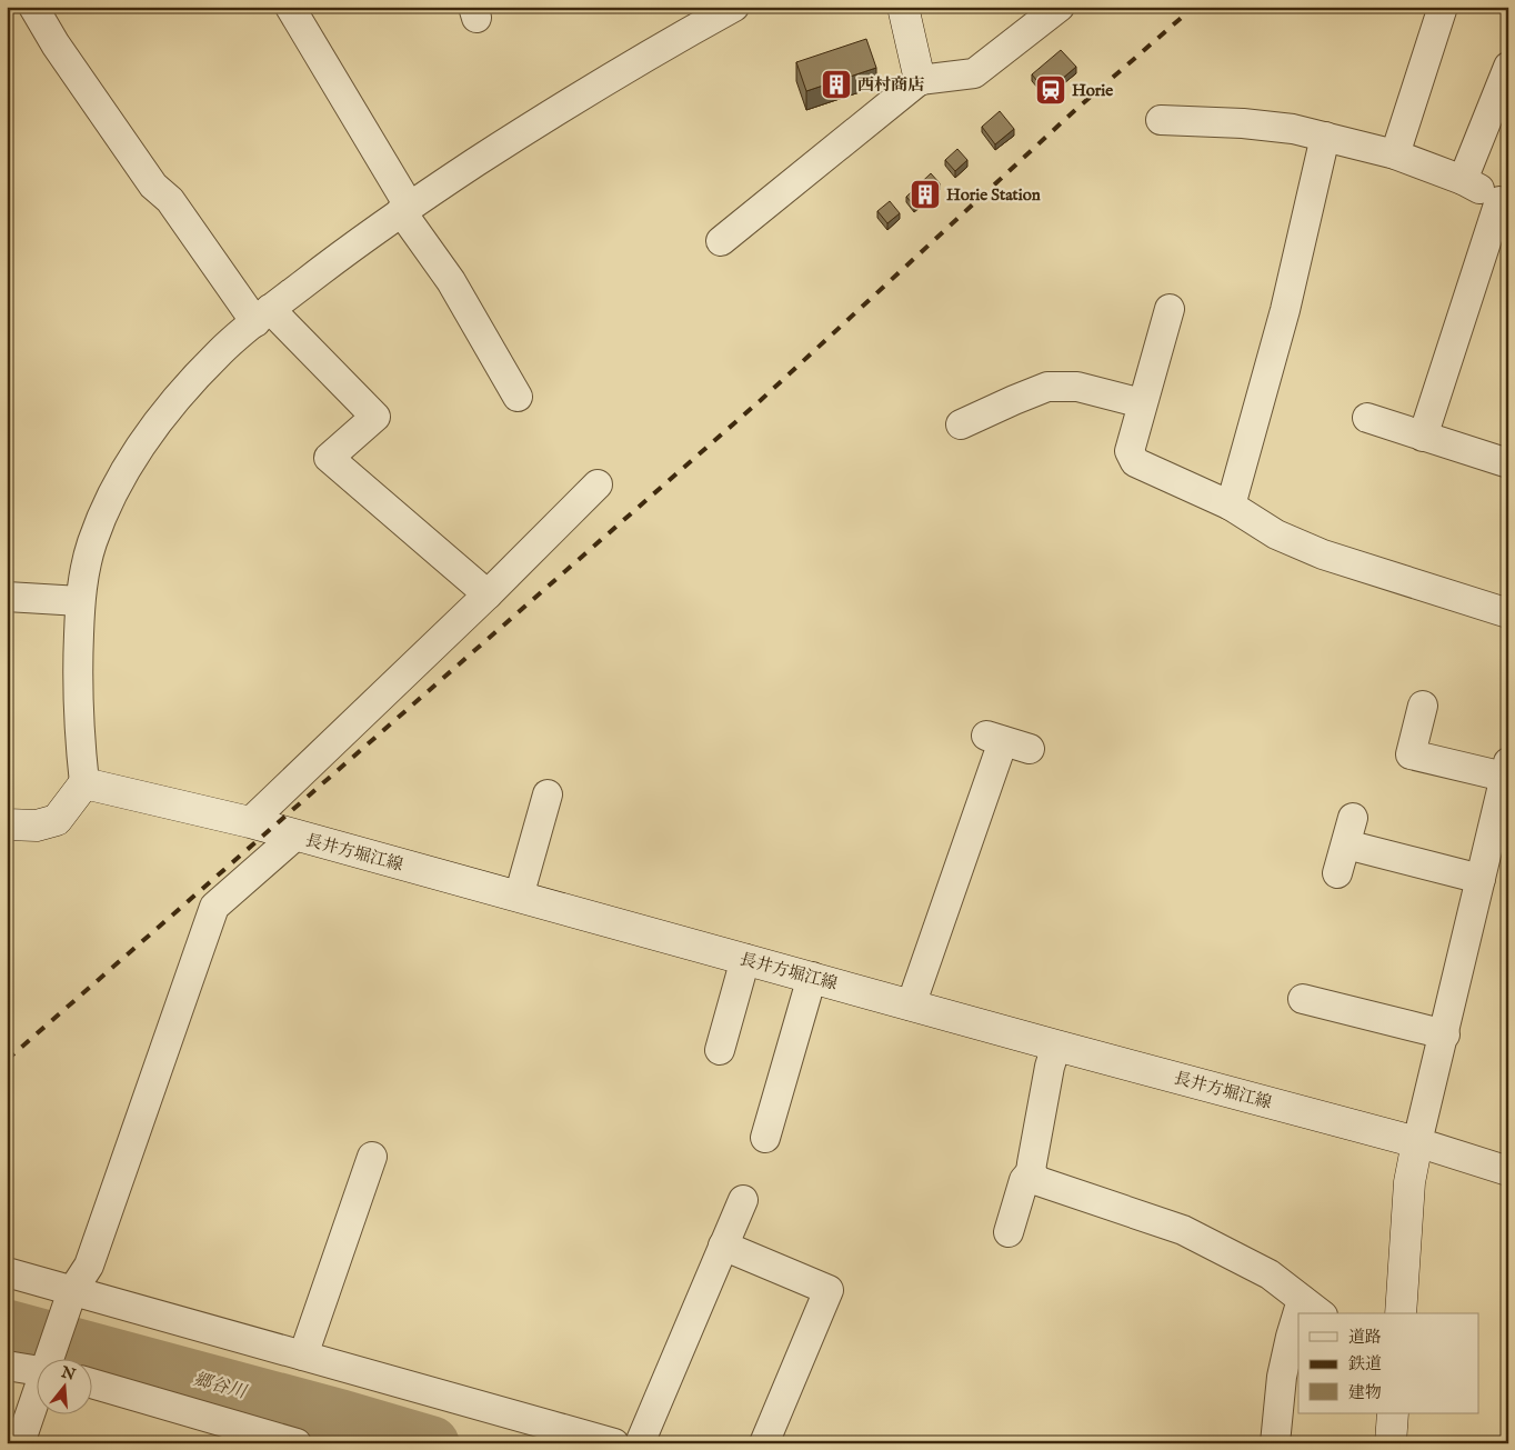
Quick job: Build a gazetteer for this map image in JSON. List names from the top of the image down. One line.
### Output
{"streets":{"main road":["長井方堀江線"]},"water":["郷谷川"],"places":{"building":["西村商店","Horie Station"],"station":["Horie"]},"legend":["道路","鉄道","建物"],"north":"top"}
